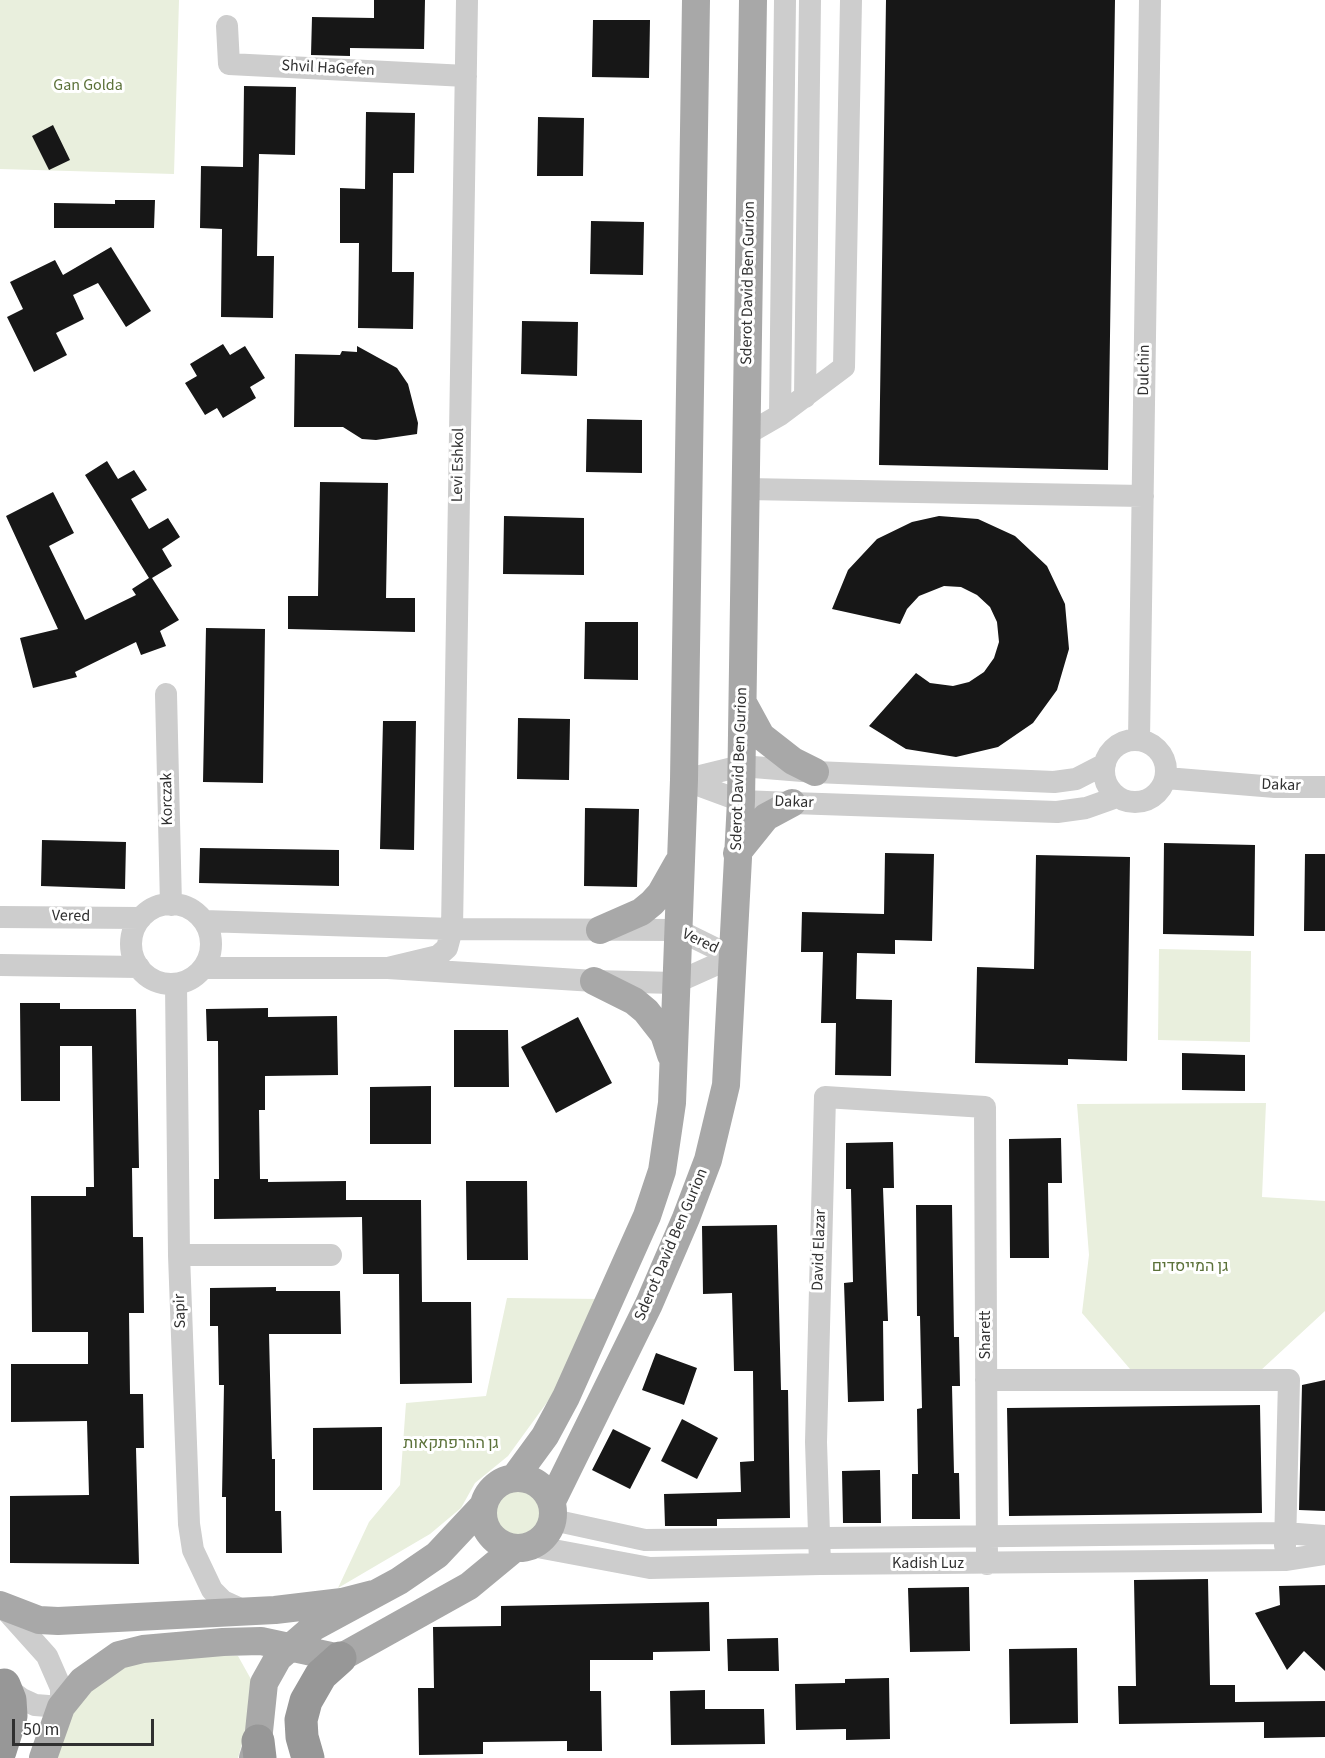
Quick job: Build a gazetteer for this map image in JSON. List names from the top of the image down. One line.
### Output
{"streets":{"main road":["Sderot David Ben Gurion"],"street":["Shvil HaGefen","Dulchin","Levi Eshkol","Dakar","Korczak","Vered","David Elazar","Sapir","Sharett","Kadish Luz"]},"crossings":[["Shvil HaGefen","Levi Eshkol"],["Sderot David Ben Gurion","Dakar"],["Sderot David Ben Gurion","Vered"],["Sderot David Ben Gurion","Kadish Luz"],["Dulchin","Dakar"],["Levi Eshkol","Vered"],["Korczak","Vered"],["Korczak","Sapir"],["Vered","Sapir"],["David Elazar","Sharett"],["David Elazar","Kadish Luz"],["Sharett","Kadish Luz"]],"parks":["Gan Golda","גן המייסדים","גן ההרפתקאות"],"scale_bar":"50 m"}
